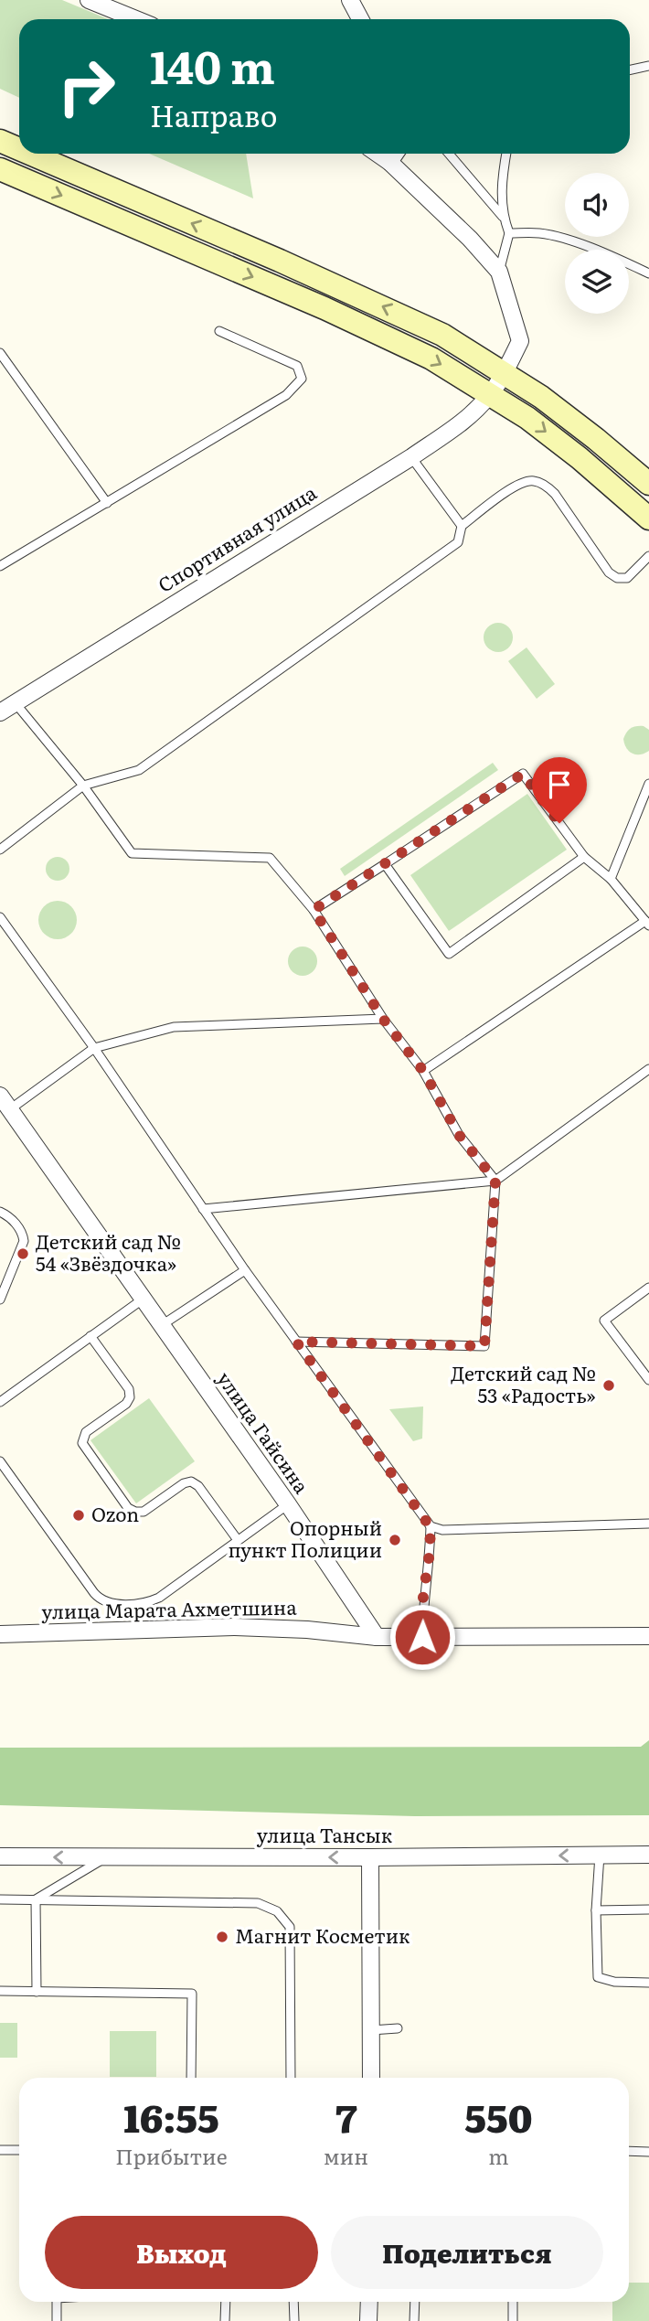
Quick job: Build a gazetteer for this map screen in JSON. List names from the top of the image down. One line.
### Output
{"streets":{"street":["Спортивная улица","улица Гайсина","улица Марата Ахметшина","улица Тансык"]},"crossings":[["улица Гайсина","улица Марата Ахметшина"]],"one_way":["улица Тансык"],"places":["Детский сад № 54 «Звёздочка»","Детский сад № 53 «Радость»","Ozon","Опорный пункт Полиции","Магнит Косметик"],"page":{"turn":["140 m","Направо"],"eta":["16:55","Прибытие","7","мин","550","m"],"buttons":["Выход","Поделиться"]}}
